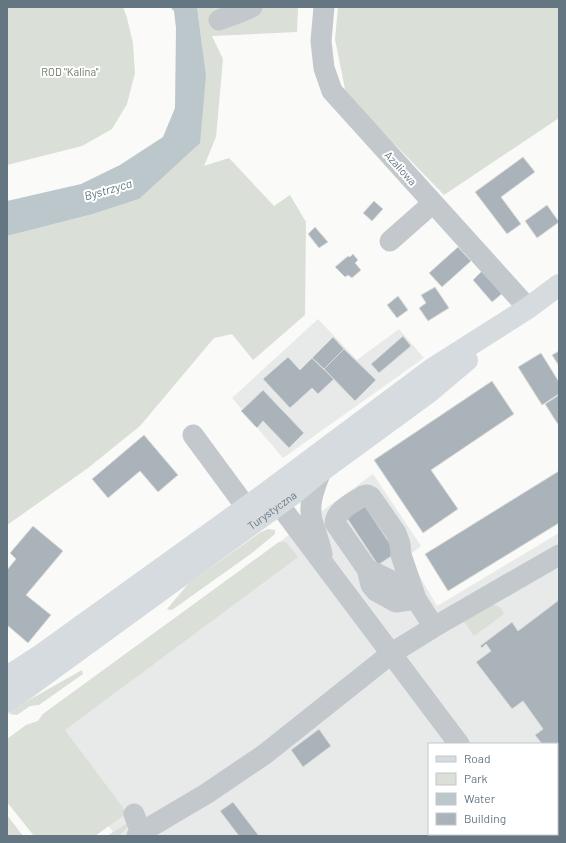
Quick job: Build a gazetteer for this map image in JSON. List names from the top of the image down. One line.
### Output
{"streets":{"main road":["Turystyczna"],"street":["Azaliowa"]},"crossings":[["Azaliowa","Turystyczna"]],"water":["Bystrzyca"],"parks":["ROD \"Kalina\""],"legend":["Road","Park","Water","Building"]}
